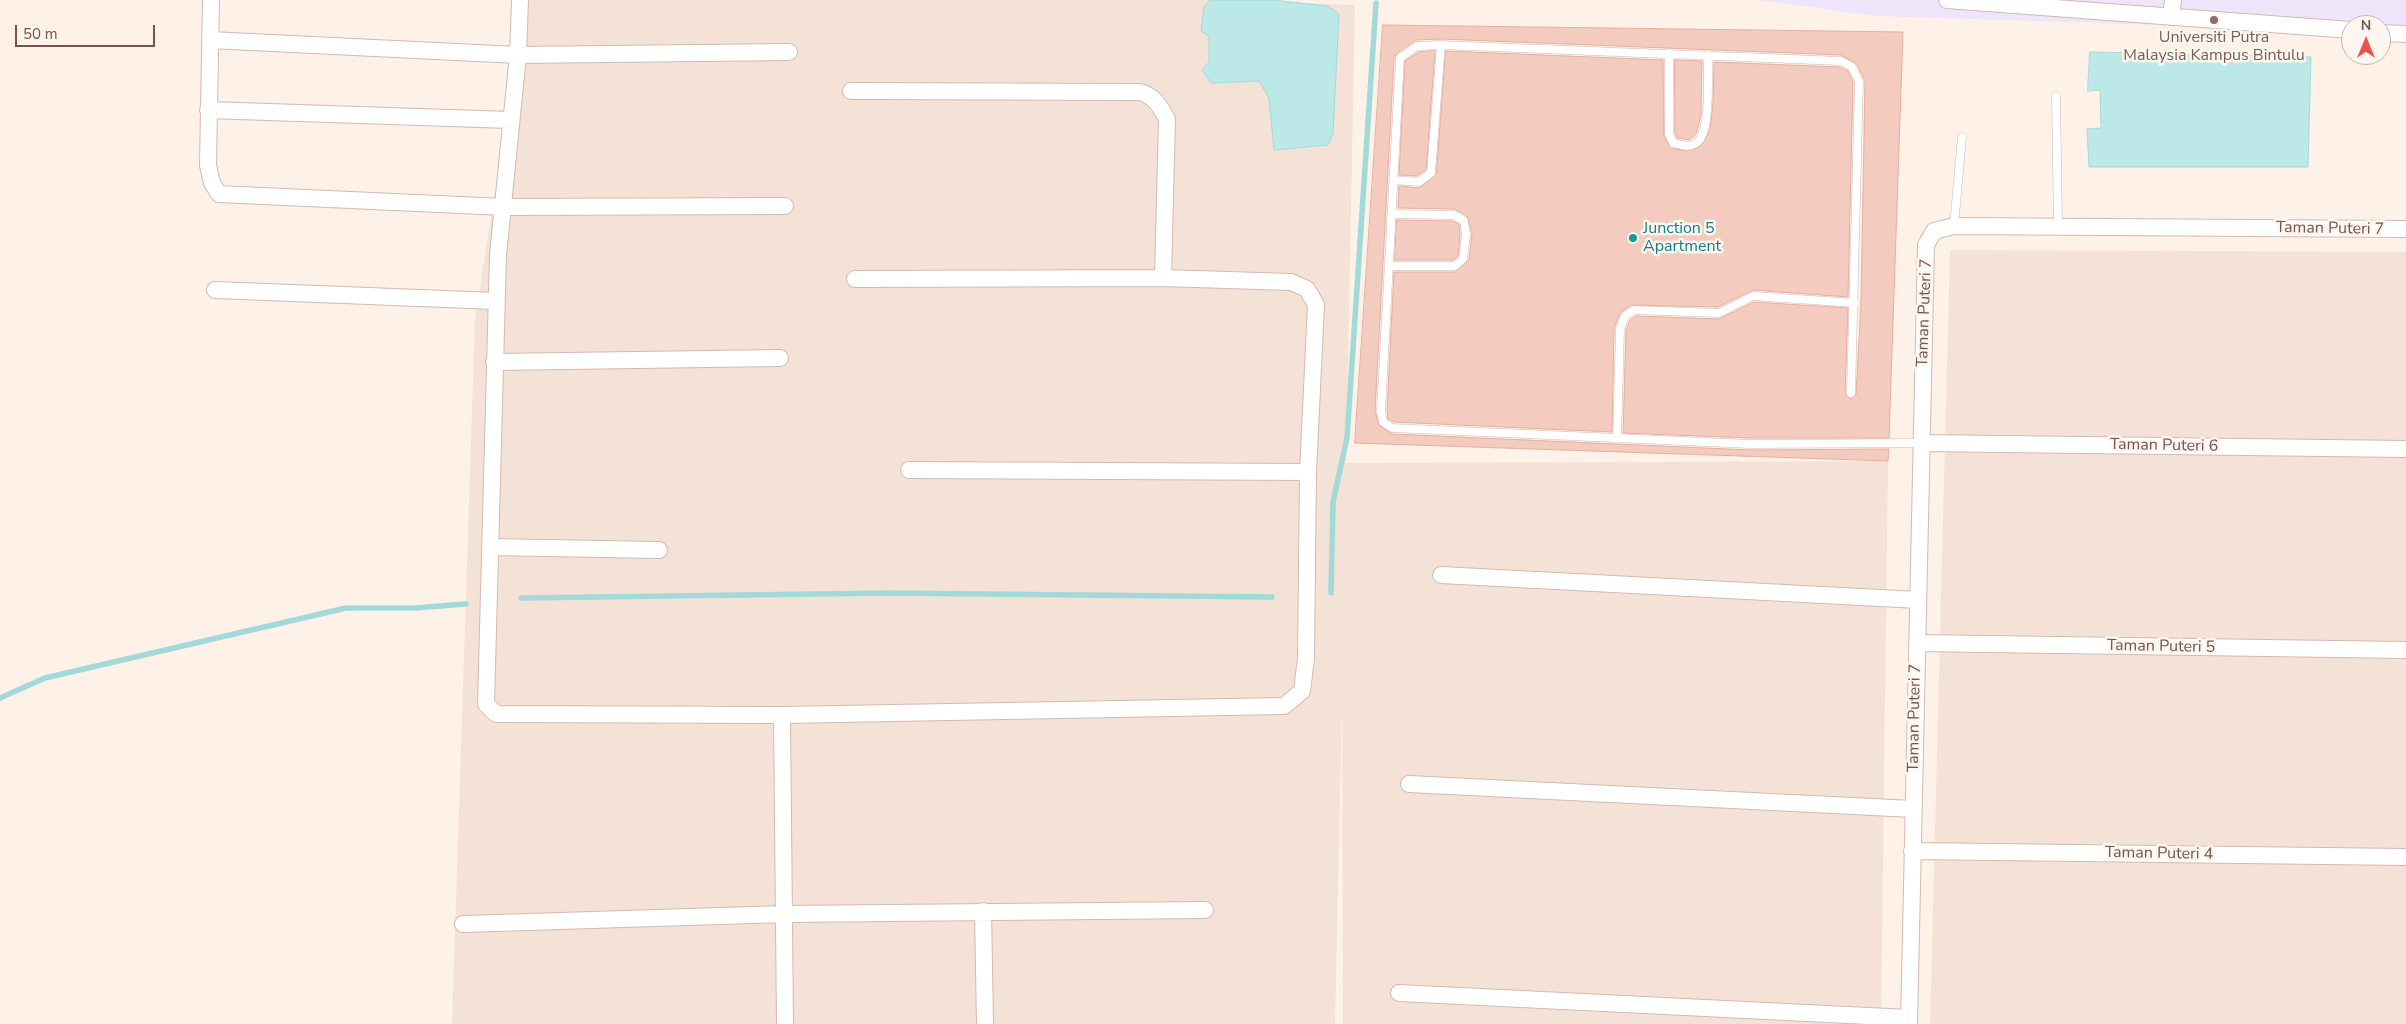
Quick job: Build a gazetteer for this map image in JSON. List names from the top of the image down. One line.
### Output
{"streets":{"street":["Taman Puteri 7","Taman Puteri 6","Taman Puteri 5","Taman Puteri 4"]},"crossings":[["Taman Puteri 7","Taman Puteri 6"],["Taman Puteri 7","Taman Puteri 5"],["Taman Puteri 7","Taman Puteri 4"]],"places":["Universiti Putra Malaysia Kampus Bintulu","Junction 5 Apartment"],"scale_bar":"50 m","north":"top"}
